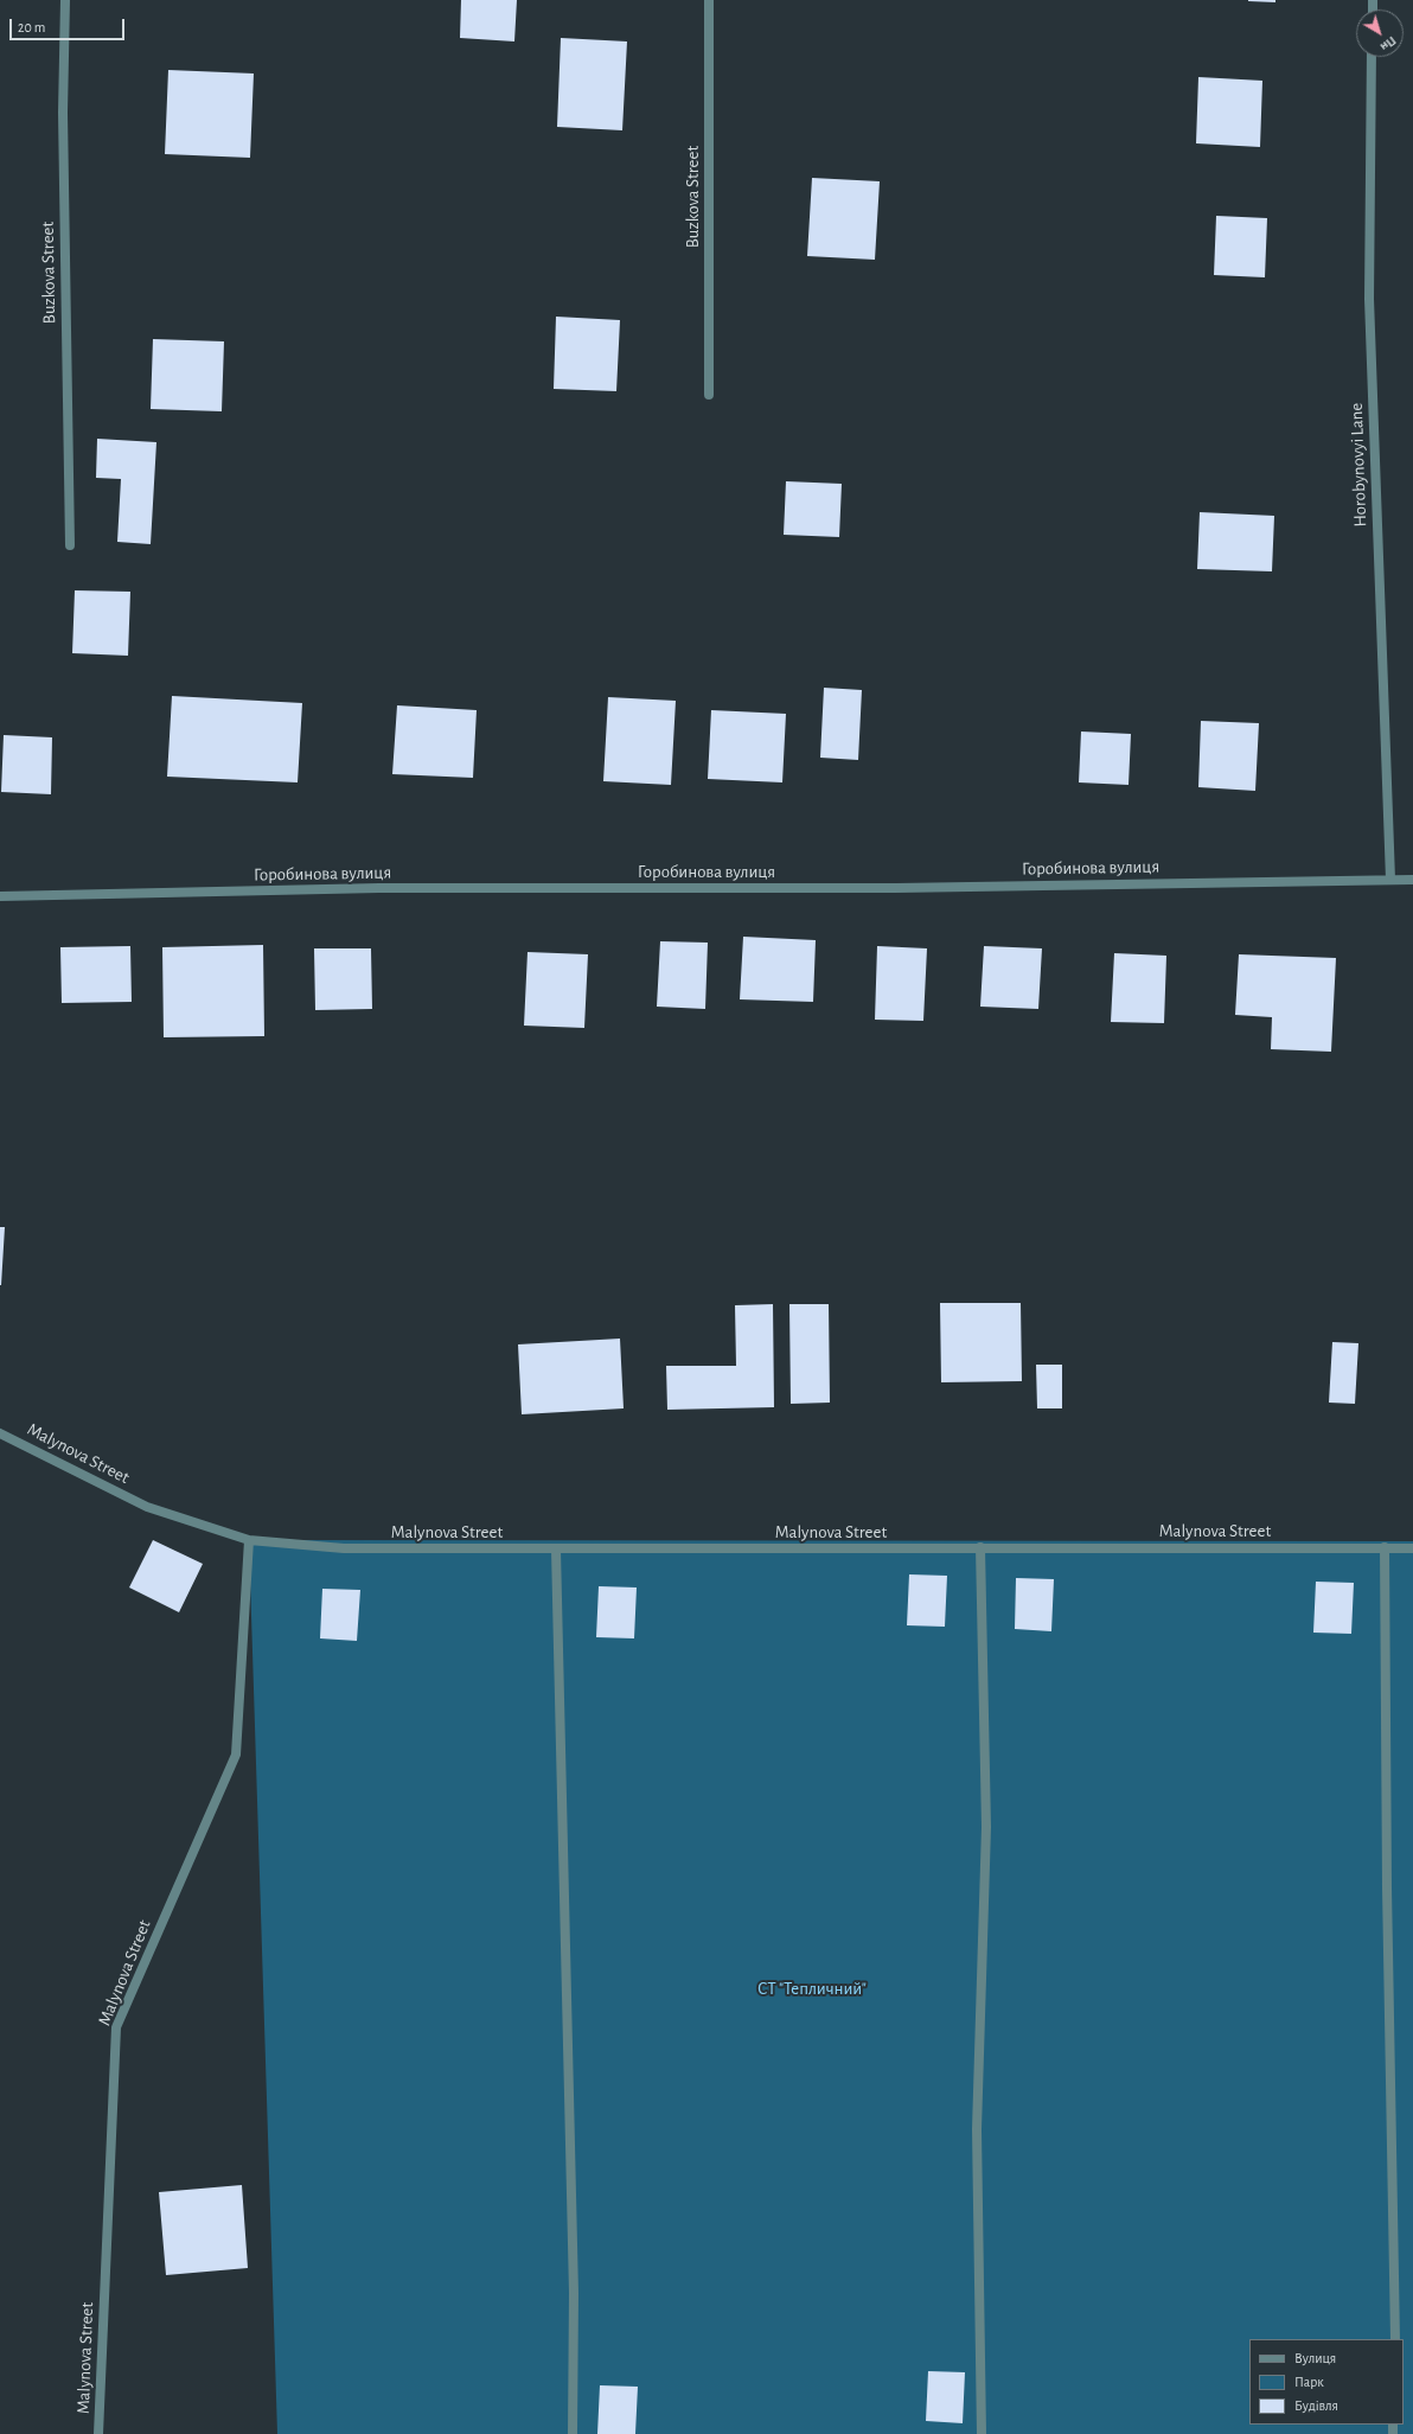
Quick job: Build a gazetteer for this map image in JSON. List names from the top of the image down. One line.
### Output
{"streets":{"street":["Buzkova Street","Horobynovyi Lane","Горобинова вулиця","Malynova Street"]},"crossings":[["Horobynovyi Lane","Горобинова вулиця"]],"parks":["СТ \"Тепличний\""],"legend":["Вулиця","Парк","Будівля"],"scale_bar":"20 m","north":"bottom right"}
